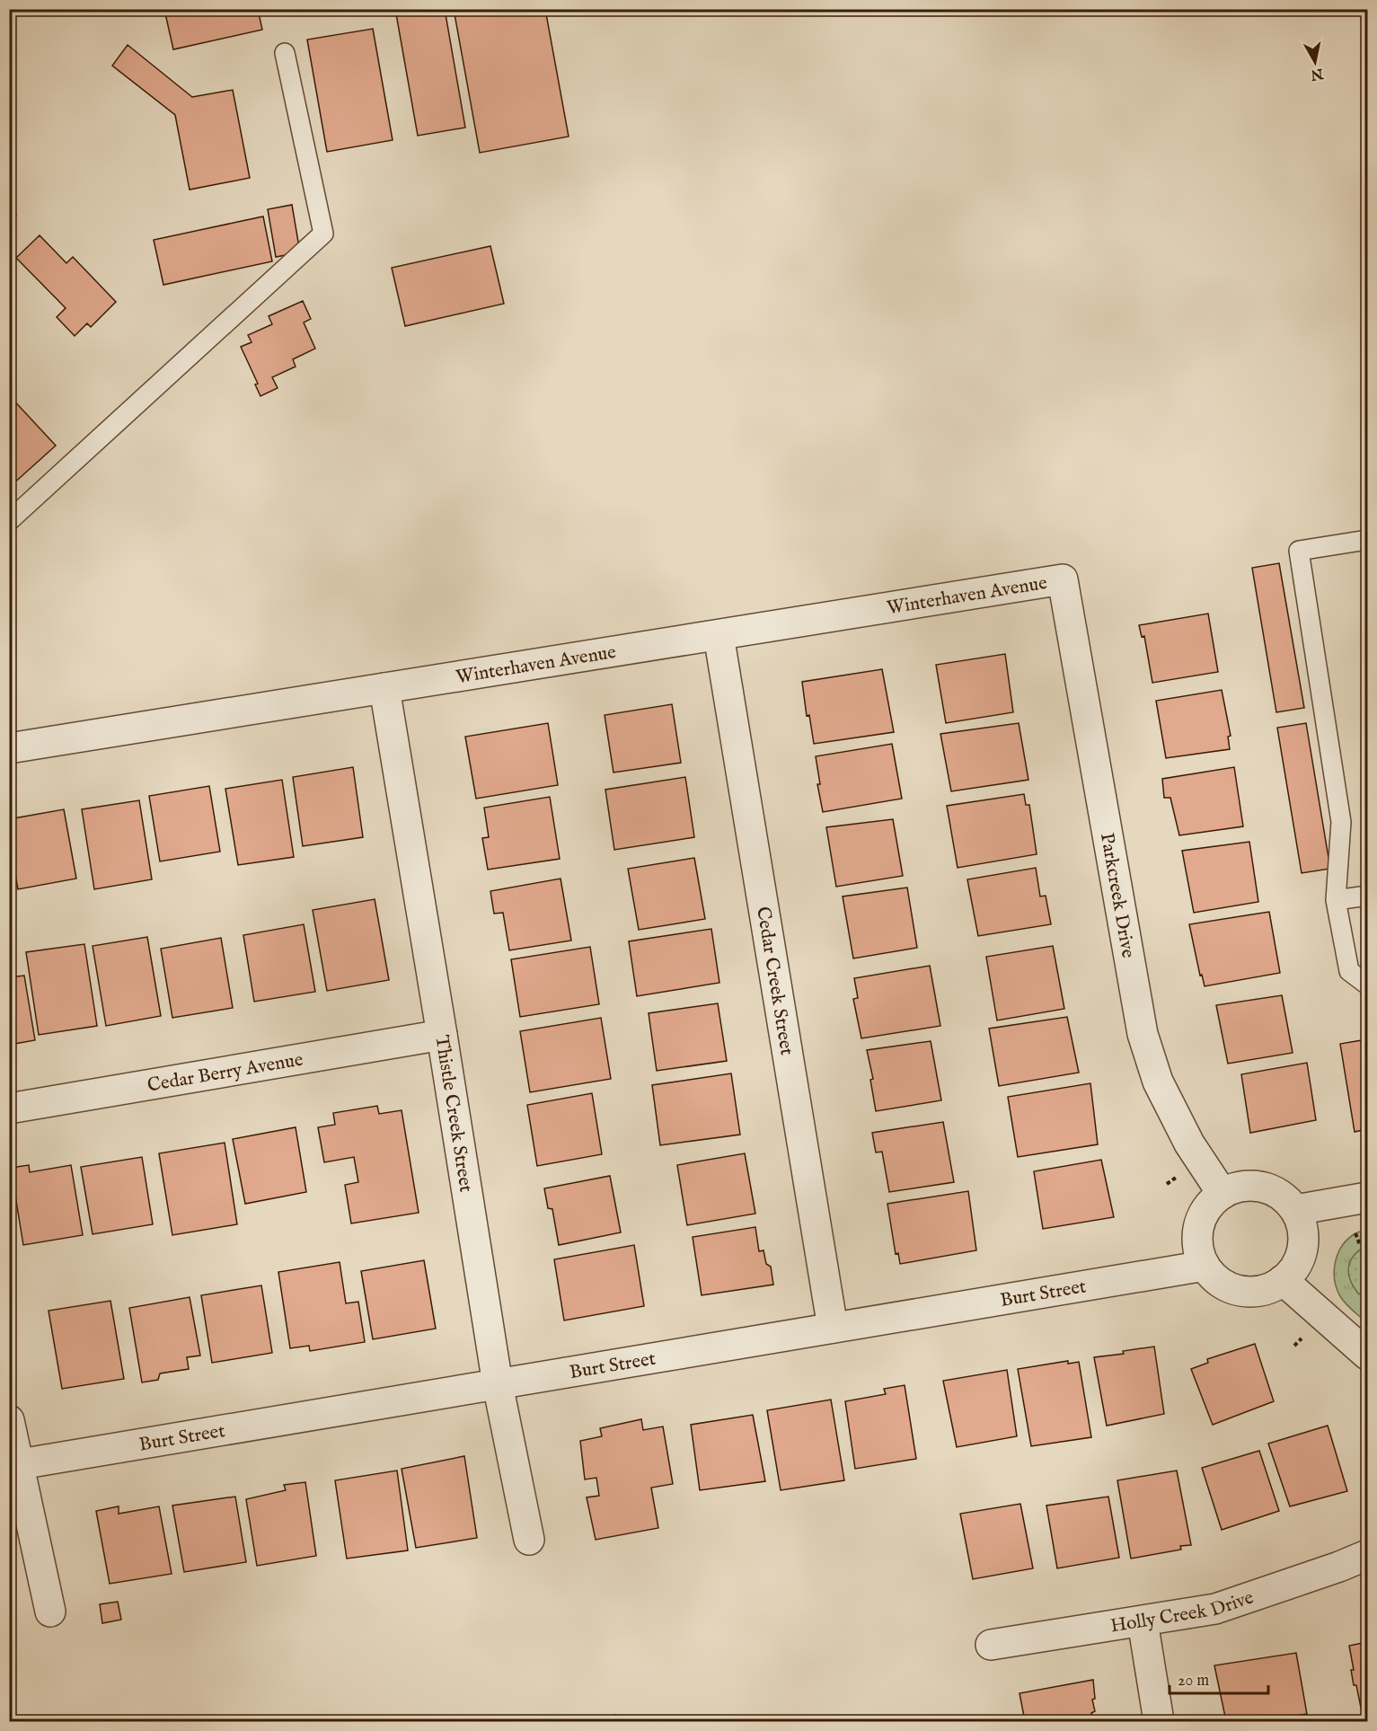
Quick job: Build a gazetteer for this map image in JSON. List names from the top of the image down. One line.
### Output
{"streets":{"street":["Winterhaven Avenue","Parkcreek Drive","Cedar Creek Street","Cedar Berry Avenue","Thistle Creek Street","Burt Street","Holly Creek Drive"]},"crossings":[["Winterhaven Avenue","Parkcreek Drive"],["Winterhaven Avenue","Cedar Creek Street"],["Winterhaven Avenue","Thistle Creek Street"],["Parkcreek Drive","Burt Street"],["Cedar Creek Street","Burt Street"],["Cedar Berry Avenue","Thistle Creek Street"],["Thistle Creek Street","Burt Street"]],"scale_bar":"20 m","north":"bottom"}
